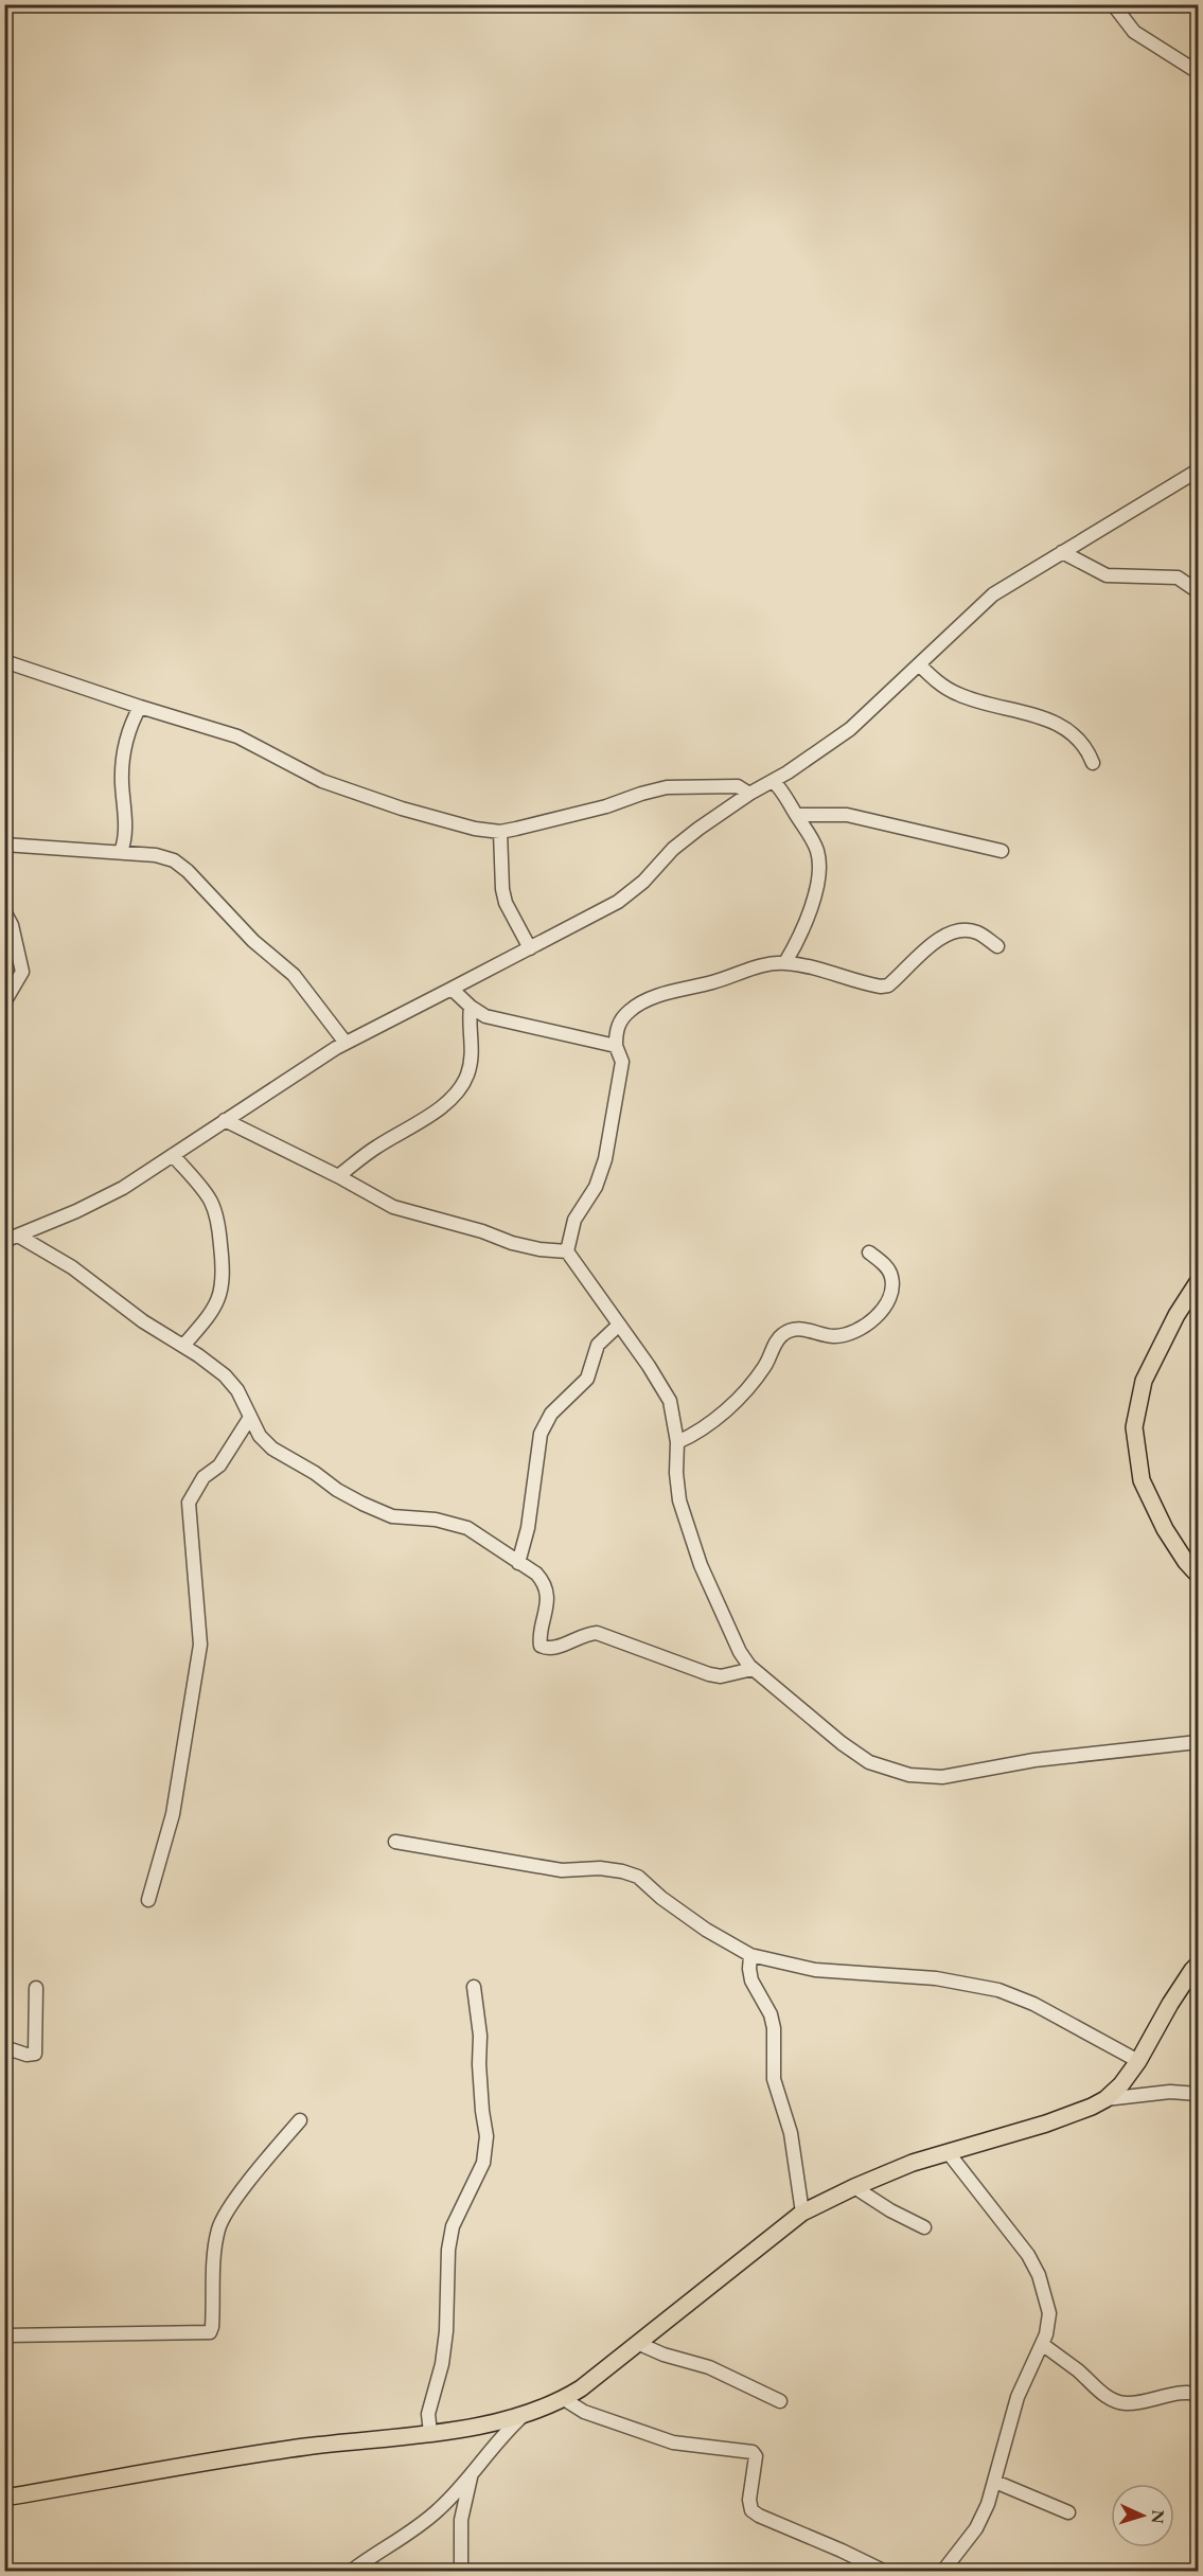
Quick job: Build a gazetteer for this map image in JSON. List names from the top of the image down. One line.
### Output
{"north":"right"}
